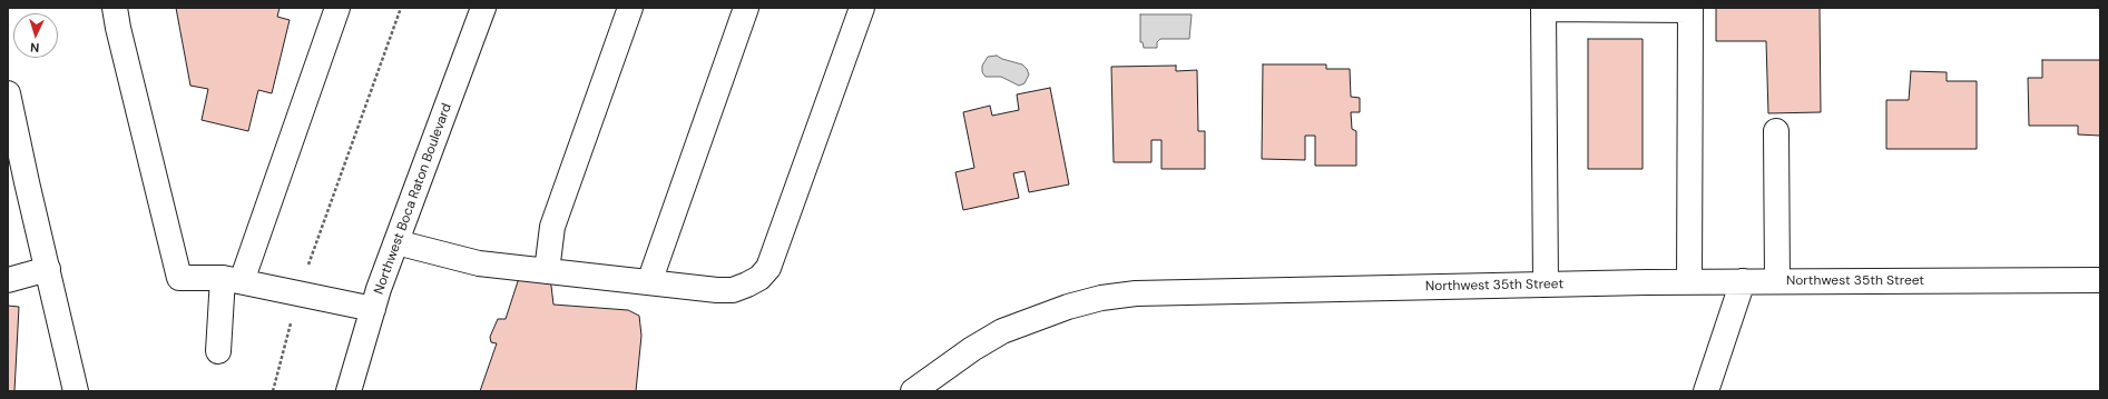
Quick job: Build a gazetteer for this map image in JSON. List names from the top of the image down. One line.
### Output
{"streets":{"street":["Northwest Boca Raton Boulevard","Northwest 35th Street"]},"north":"bottom"}
